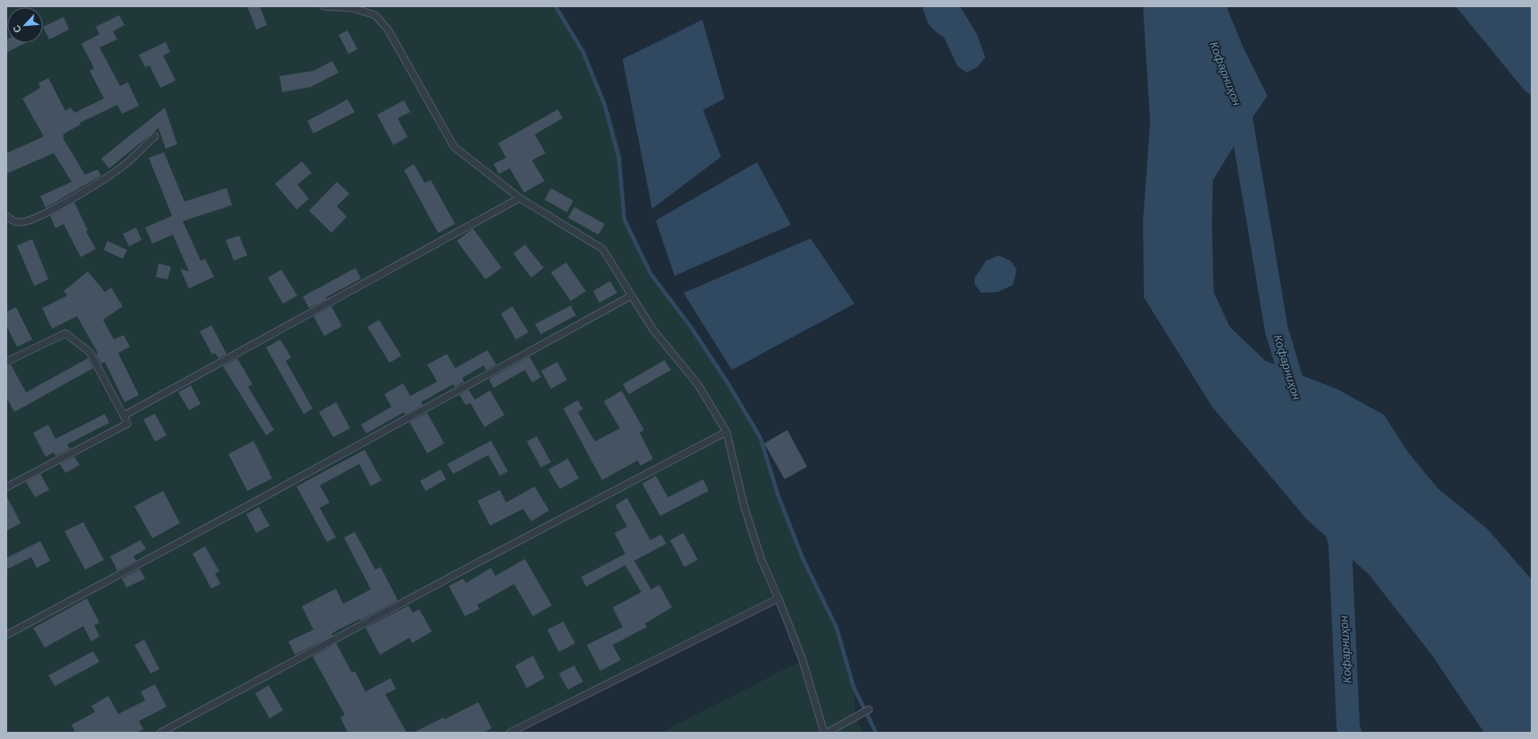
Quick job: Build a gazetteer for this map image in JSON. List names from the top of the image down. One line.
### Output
{"water":["Кофарниҳон"],"north":"bottom left"}
